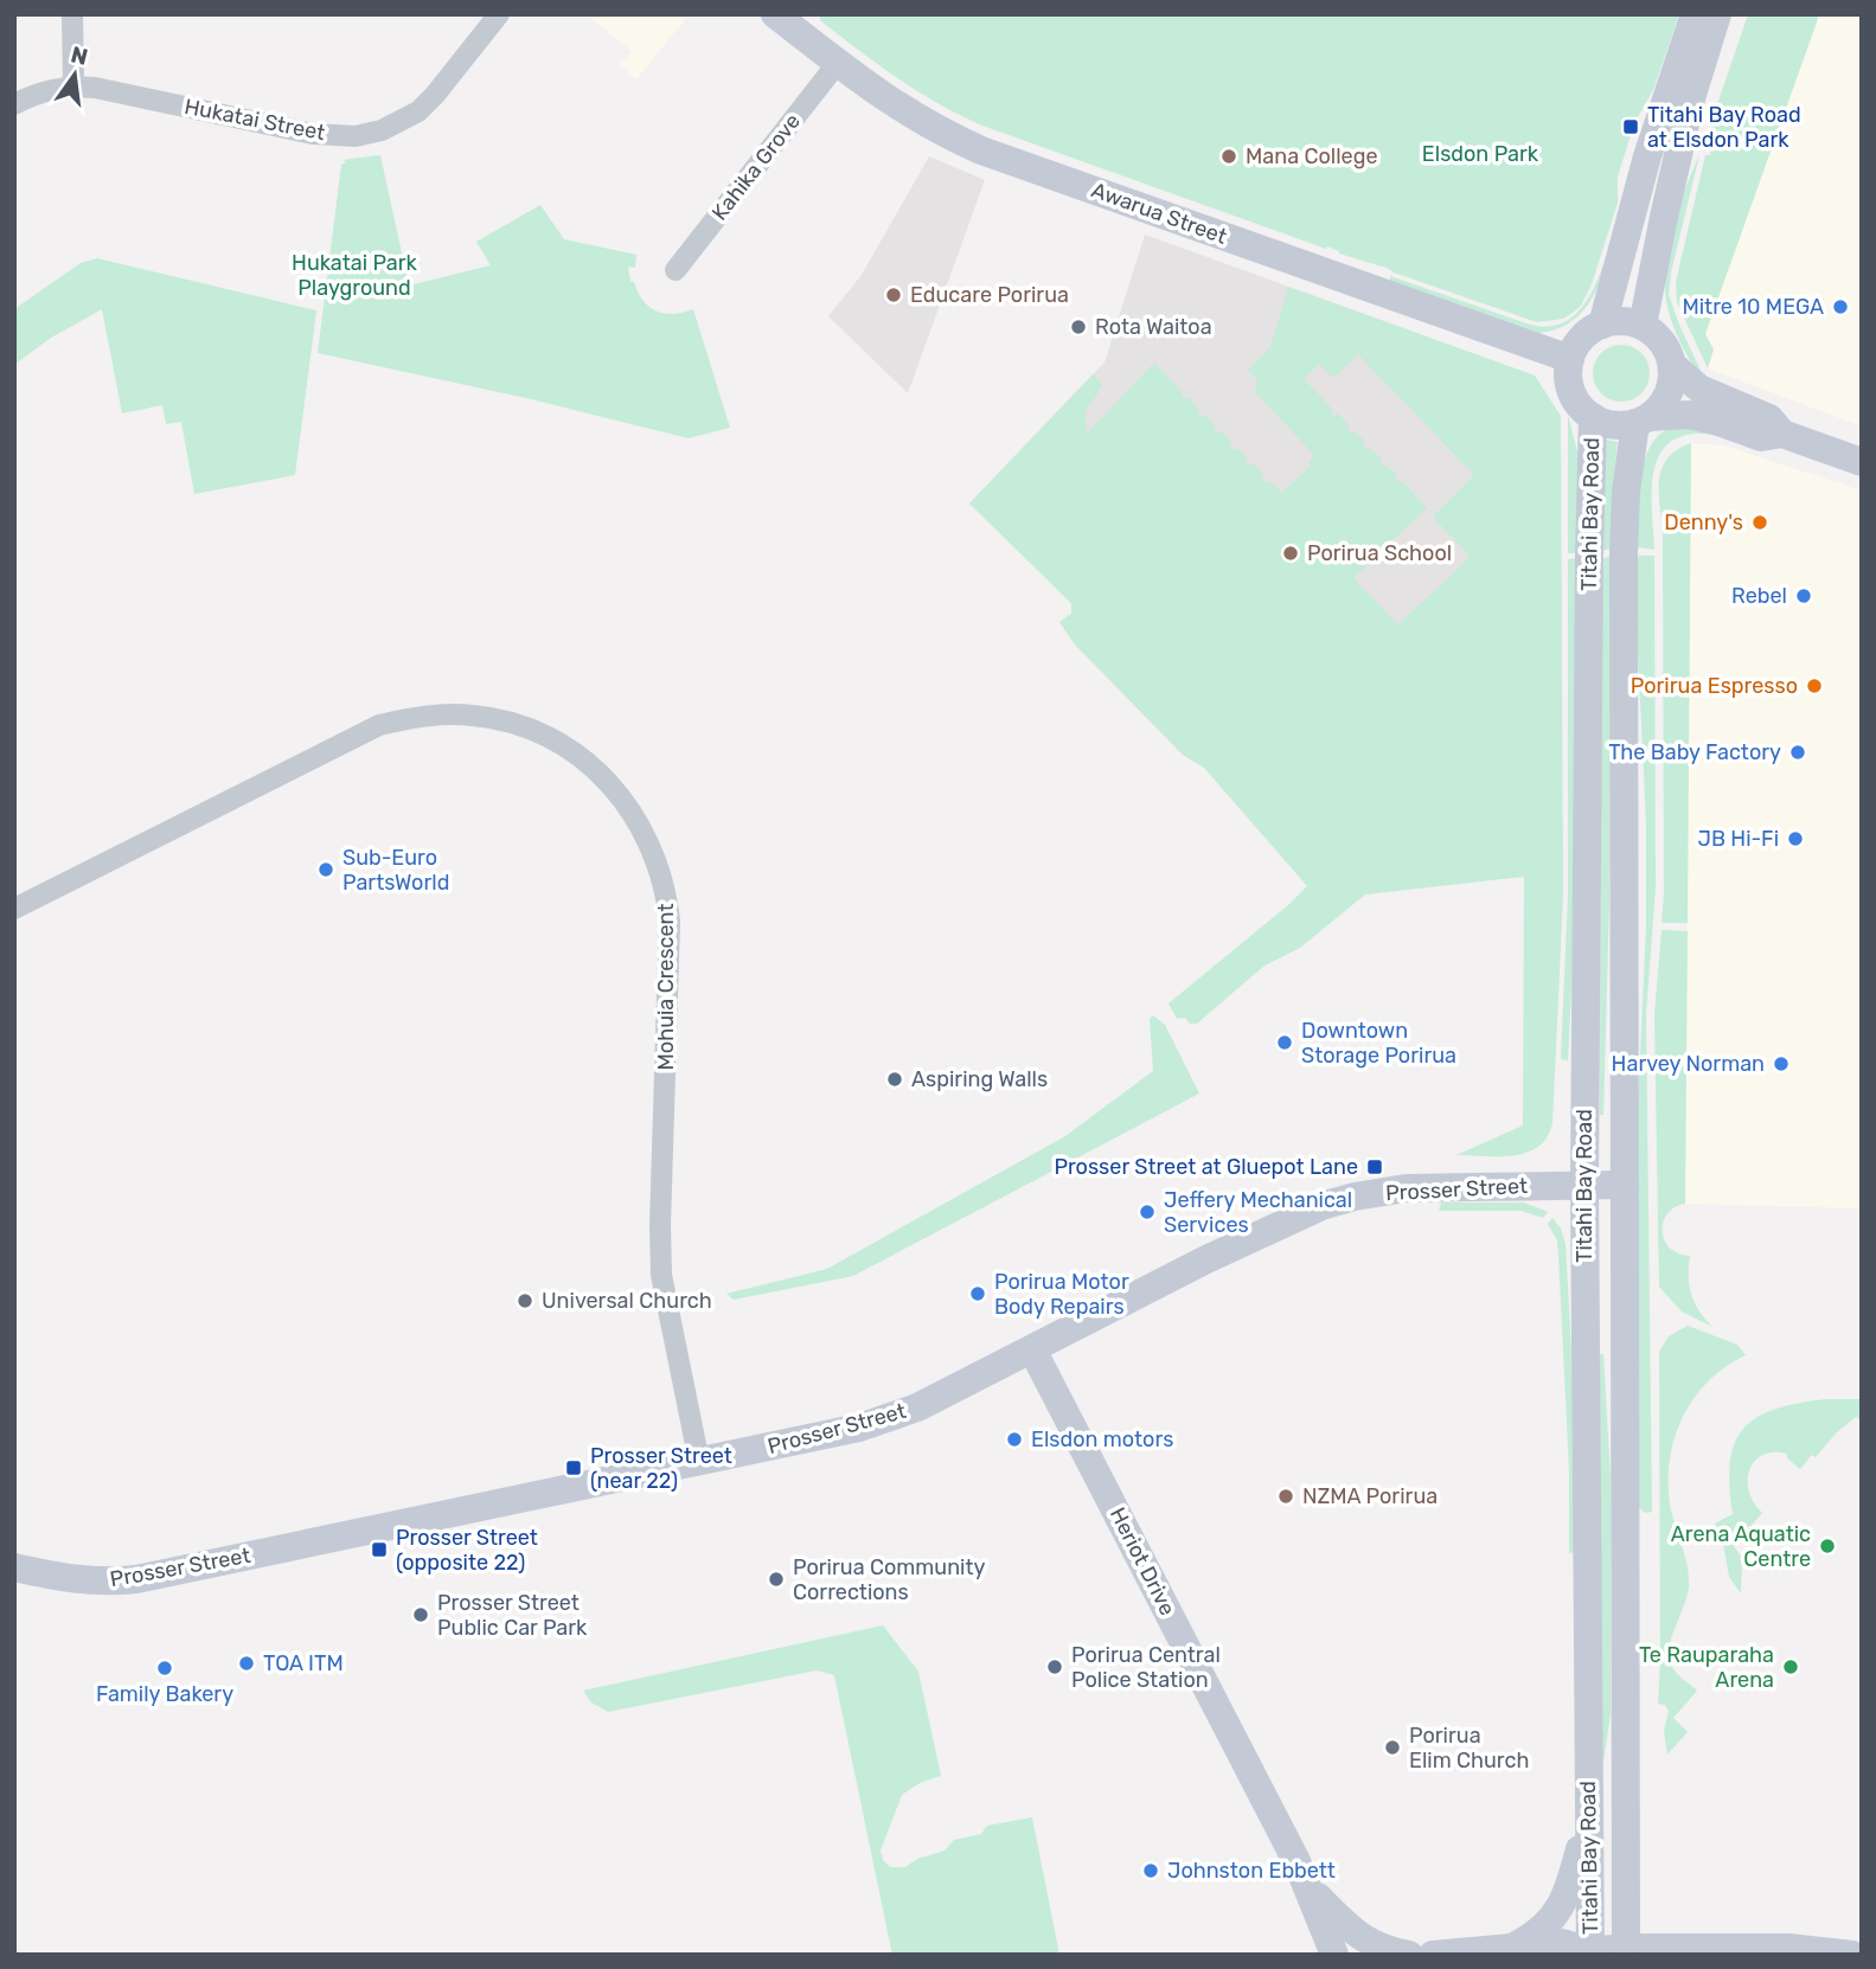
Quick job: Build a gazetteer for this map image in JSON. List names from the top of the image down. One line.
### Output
{"streets":{"main road":["Awarua Street","Titahi Bay Road","Prosser Street","Heriot Drive"],"street":["Hukatai Street","Kahika Grove","Mohuia Crescent"]},"crossings":[["Kahika Grove","Awarua Street"],["Awarua Street","Titahi Bay Road"],["Titahi Bay Road","Prosser Street"],["Mohuia Crescent","Prosser Street"],["Prosser Street","Heriot Drive"]],"parks":["Elsdon Park","Hukatai Park Playground"],"places":{"transit":["Titahi Bay Road at Elsdon Park","Prosser Street at Gluepot Lane","Prosser Street (near 22)","Prosser Street (opposite 22)"],"other":["Mana College","Educare Porirua","Mitre 10 MEGA","Rota Waitoa","Denny's","Porirua School","Rebel","Porirua Espresso","The Baby Factory","JB Hi-Fi","Sub-Euro PartsWorld","Downtown Storage Porirua","Harvey Norman","Aspiring Walls","Jeffery Mechanical Services","Porirua Motor Body Repairs","Universal Church","Elsdon motors","NZMA Porirua","Arena Aquatic Centre","Porirua Community Corrections","Prosser Street Public Car Park","TOA ITM","Porirua Central Police Station","Te Rauparaha Arena","Family Bakery","Porirua Elim Church","Johnston Ebbett"]},"north":"top"}
